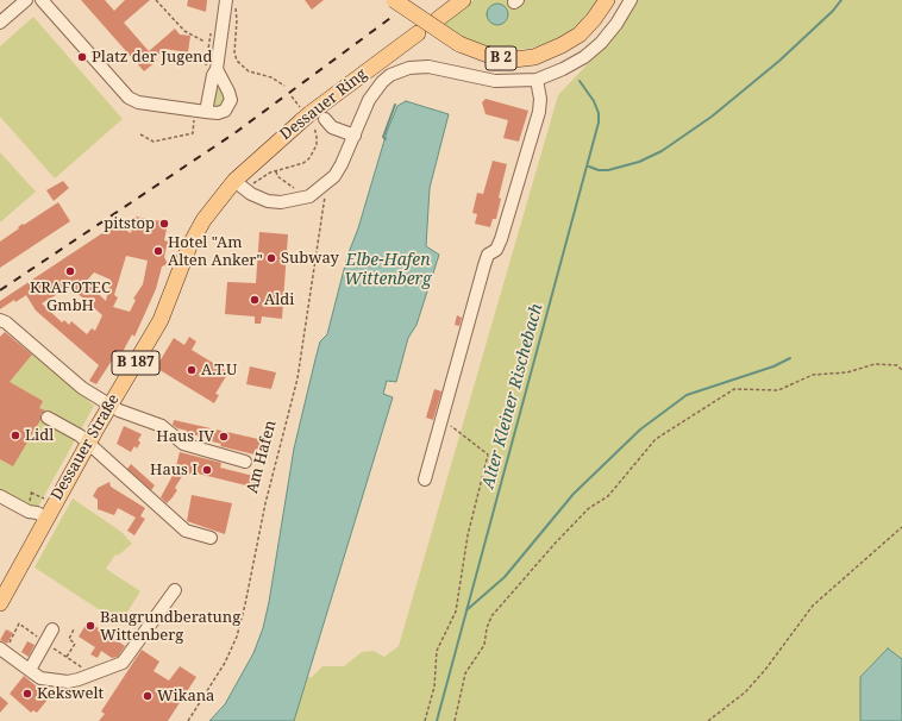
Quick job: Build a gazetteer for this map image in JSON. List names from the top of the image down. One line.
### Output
{"streets":{"main road":["B 2","Dessauer Ring","B 187","Dessauer Straße"],"path":["Am Hafen"]},"crossings":[["Dessauer Ring","Dessauer Straße"]],"water":["Elbe-Hafen Wittenberg","Alter Kleiner Rischebach"],"places":["Platz der Jugend","pitstop","Hotel \"Am Alten Anker\"","Subway","KRAFOTEC GmbH","Aldi","A.T.U","Lidl","Haus IV","Haus I","Baugrundberatung Wittenberg","Kekswelt","Wikana"]}
